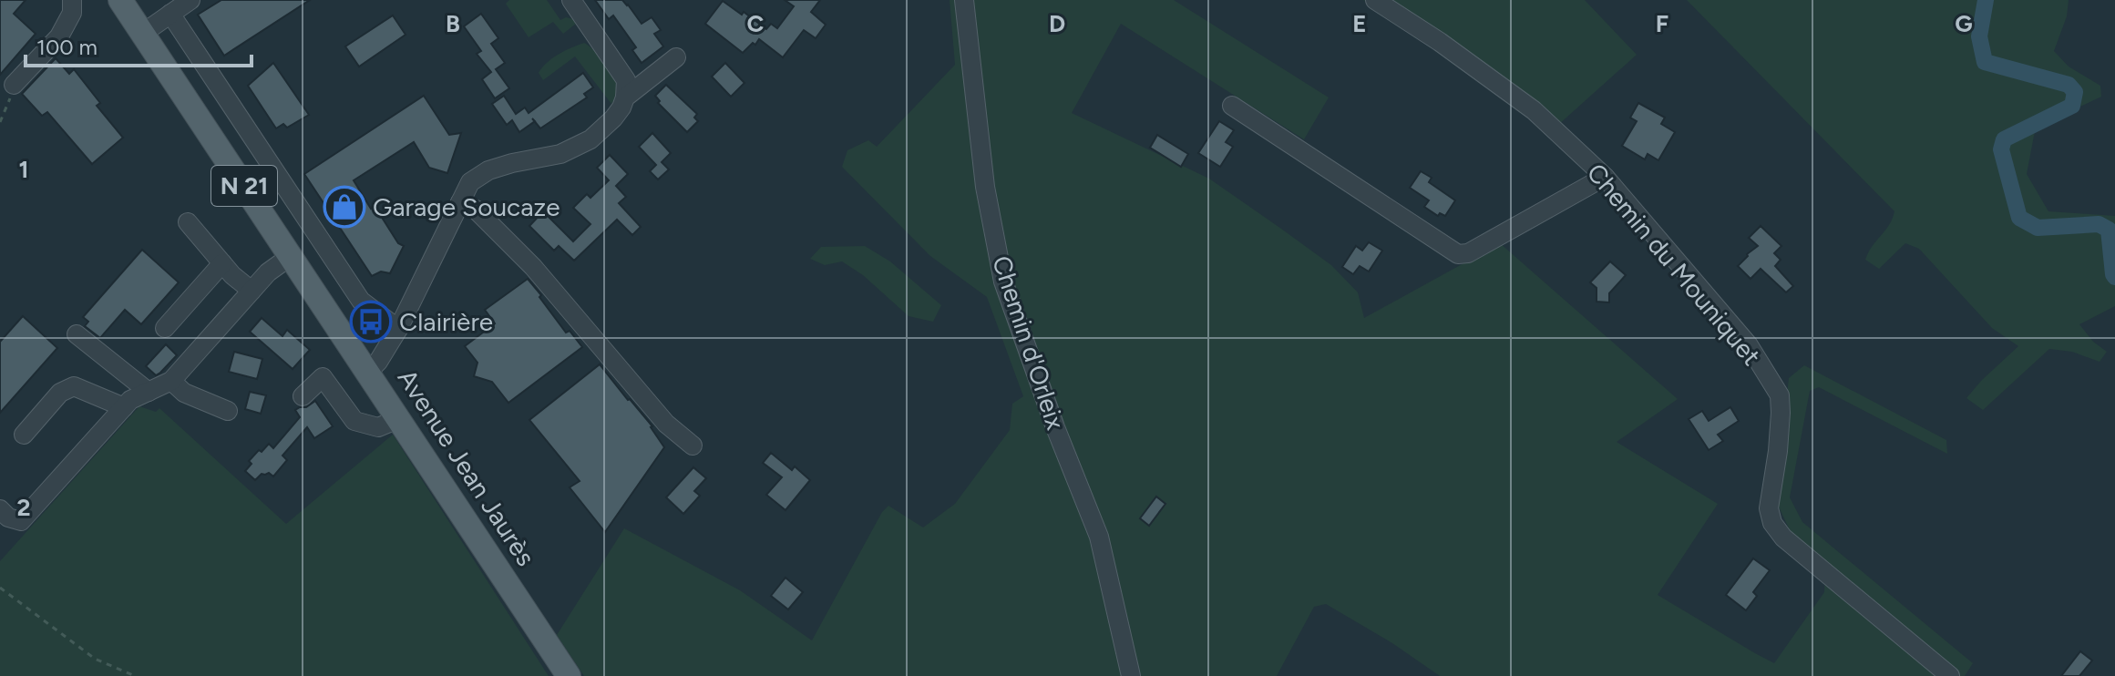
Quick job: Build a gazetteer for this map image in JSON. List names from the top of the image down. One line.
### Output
{"streets":{"main road":["N 21","Avenue Jean Jaurès"],"street":["Chemin du Mouniquet","Chemin d'Orleix"]},"places":{"shop":["Garage Soucaze"],"bus stop":["Clairière"]},"scale_bar":"100 m","grid":{"columns":["B","C","D","E","F","G"],"rows":["1","2"]}}
